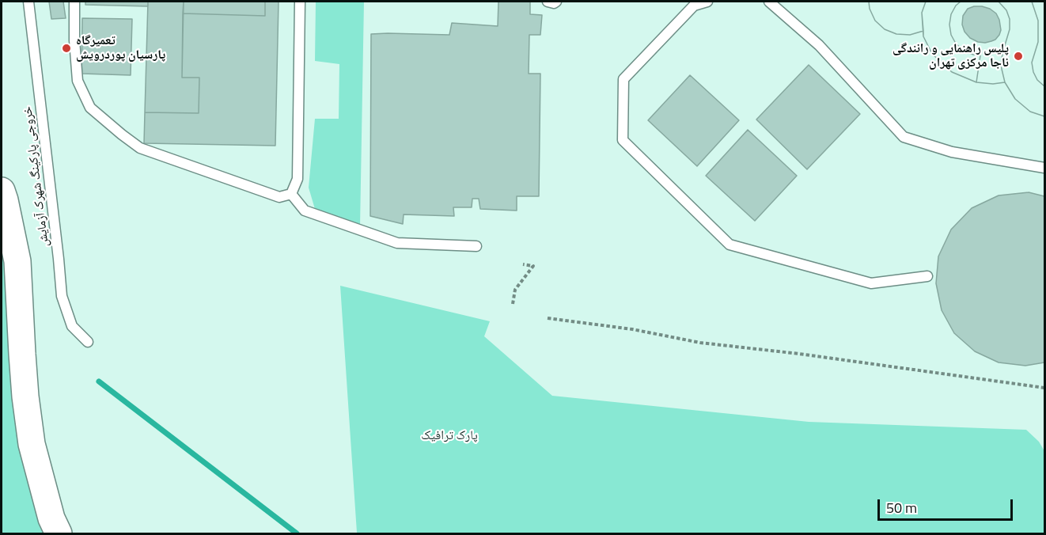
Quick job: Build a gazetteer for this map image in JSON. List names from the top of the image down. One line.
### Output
{"streets":{"lane":["خروجی پارکینگ شهرک آزمایش"]},"parks":["پارک ترافیک"],"places":["تعمیرگاه پارسیان پوردرویش","پلیس راهنمایی و رانندگی ناجا مرکزی تهران"],"scale_bar":"50 m"}
